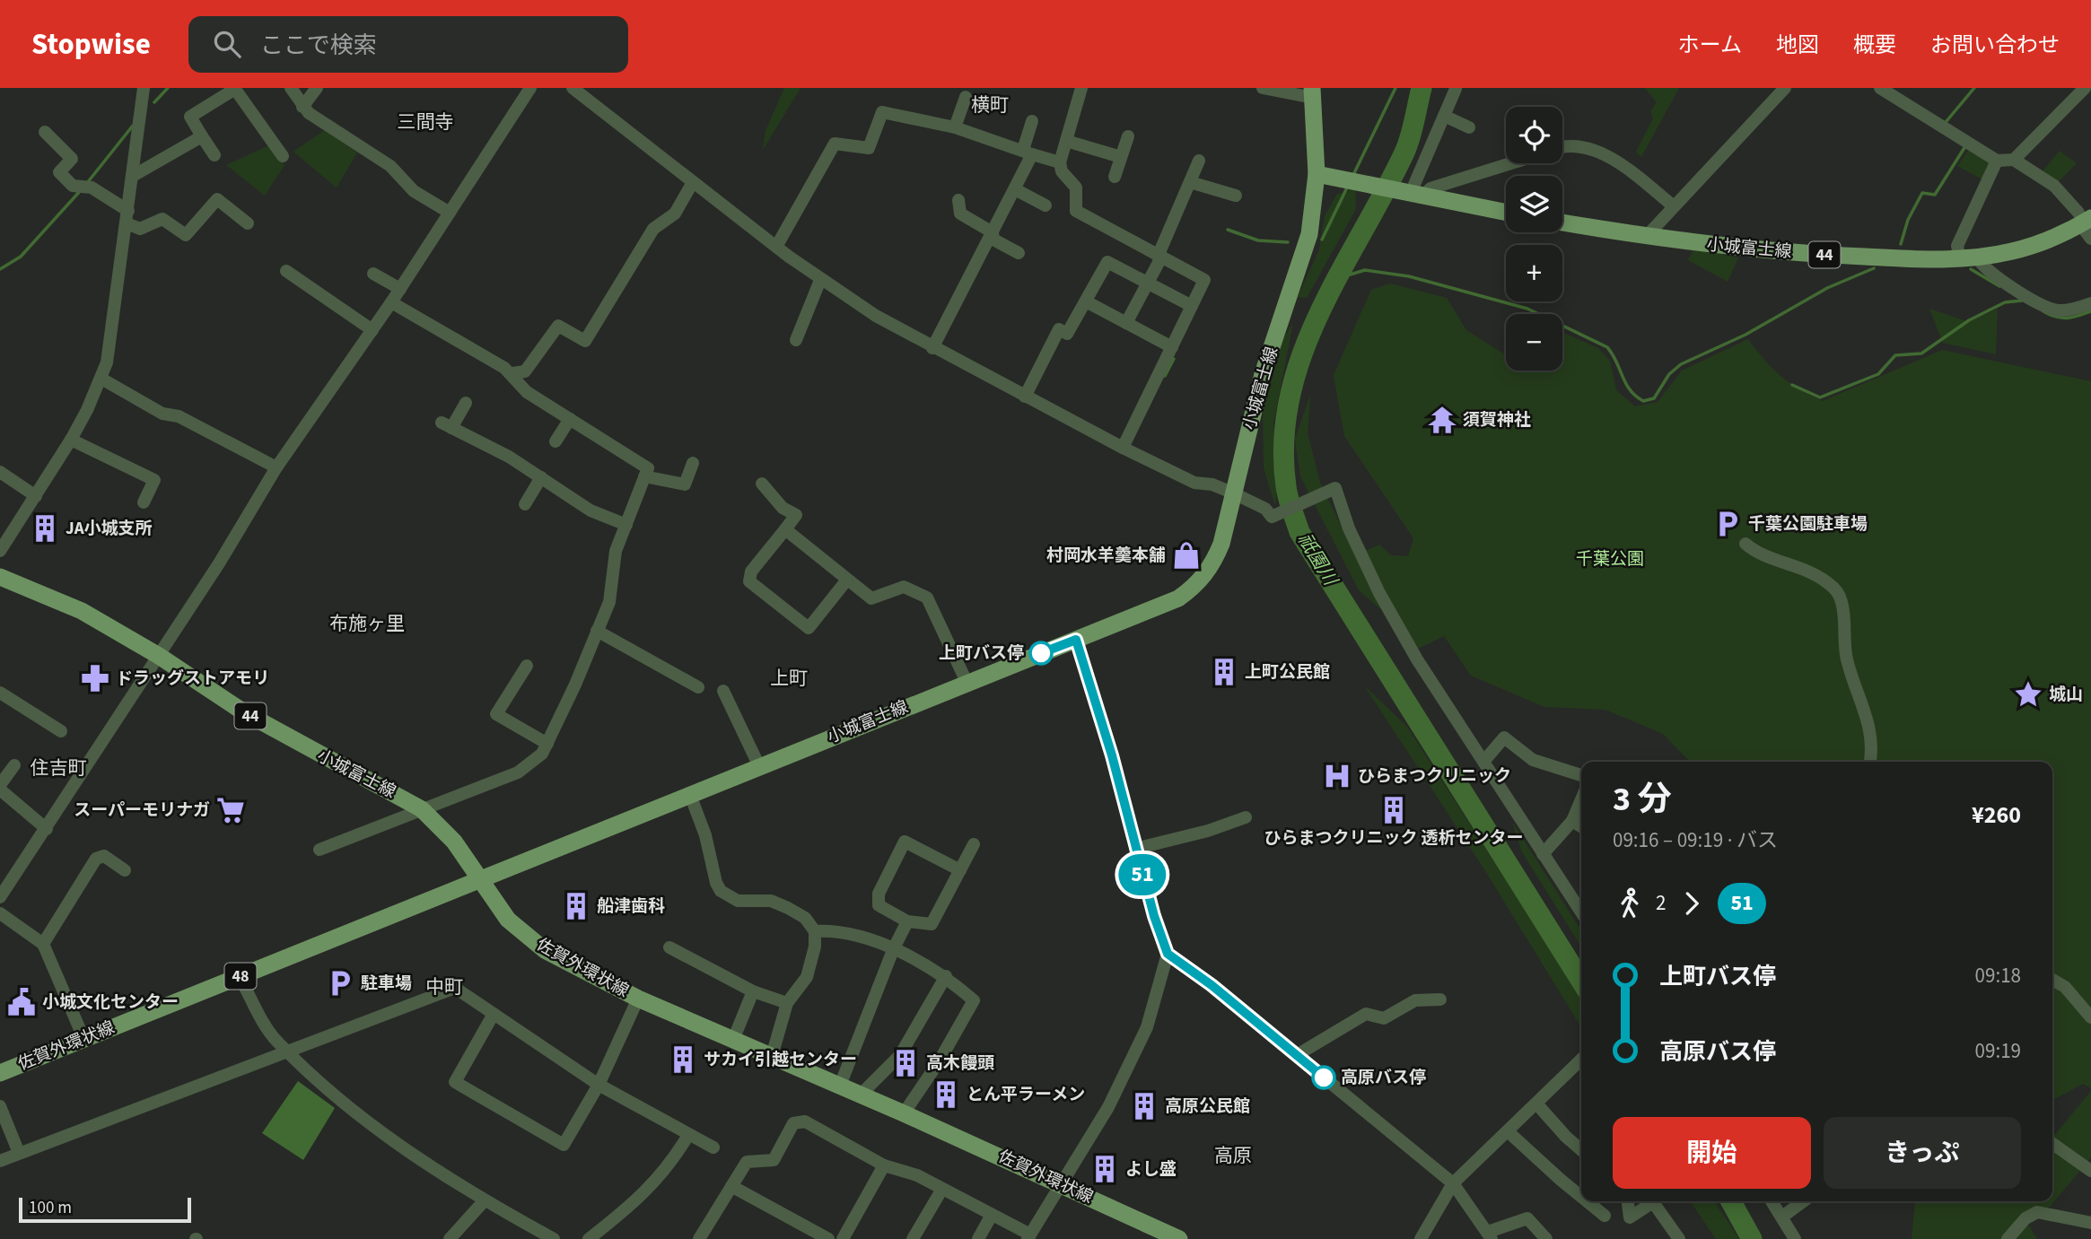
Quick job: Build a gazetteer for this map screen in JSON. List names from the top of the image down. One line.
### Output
{"streets":{"main road":["小城富士線","44","佐賀外環状線","48"]},"crossings":[["小城富士線","佐賀外環状線"]],"districts":["横町","三間寺","布施ヶ里","上町","住吉町","中町","高原"],"water":["祇園川"],"parks":["千葉公園"],"places":{"temple":["須賀神社"],"parking":["千葉公園駐車場","駐車場"],"building":["JA小城支所","上町公民館","ひらまつクリニック 透析センター","船津歯科","サカイ引越センター","高木饅頭","とん平ラーメン","高原公民館","よし盛"],"shop":["村岡水羊羹本舗"],"other":["上町バス停","高原バス停"],"pharmacy":["ドラッグストアモリ"],"place":["城山"],"hospital":["ひらまつクリニック"],"supermarket":["スーパーモリナガ"],"public building":["小城文化センター"]},"lines":["bus line 51"],"scale_bar":"100 m","page":{"header":"Stopwise","search":"ここで検索","nav":["ホーム","地図","概要","お問い合わせ"],"on_map":"51","map_buttons":["+","−"],"heading":["3 分","09:16 – 09:19 · バス","¥260"],"legs":["2","51"],"list":[{"name":"上町バス停","value":"09:18"},{"name":"高原バス停","value":"09:19"}],"buttons":["開始","きっぷ"],"scale":"100 m"}}
